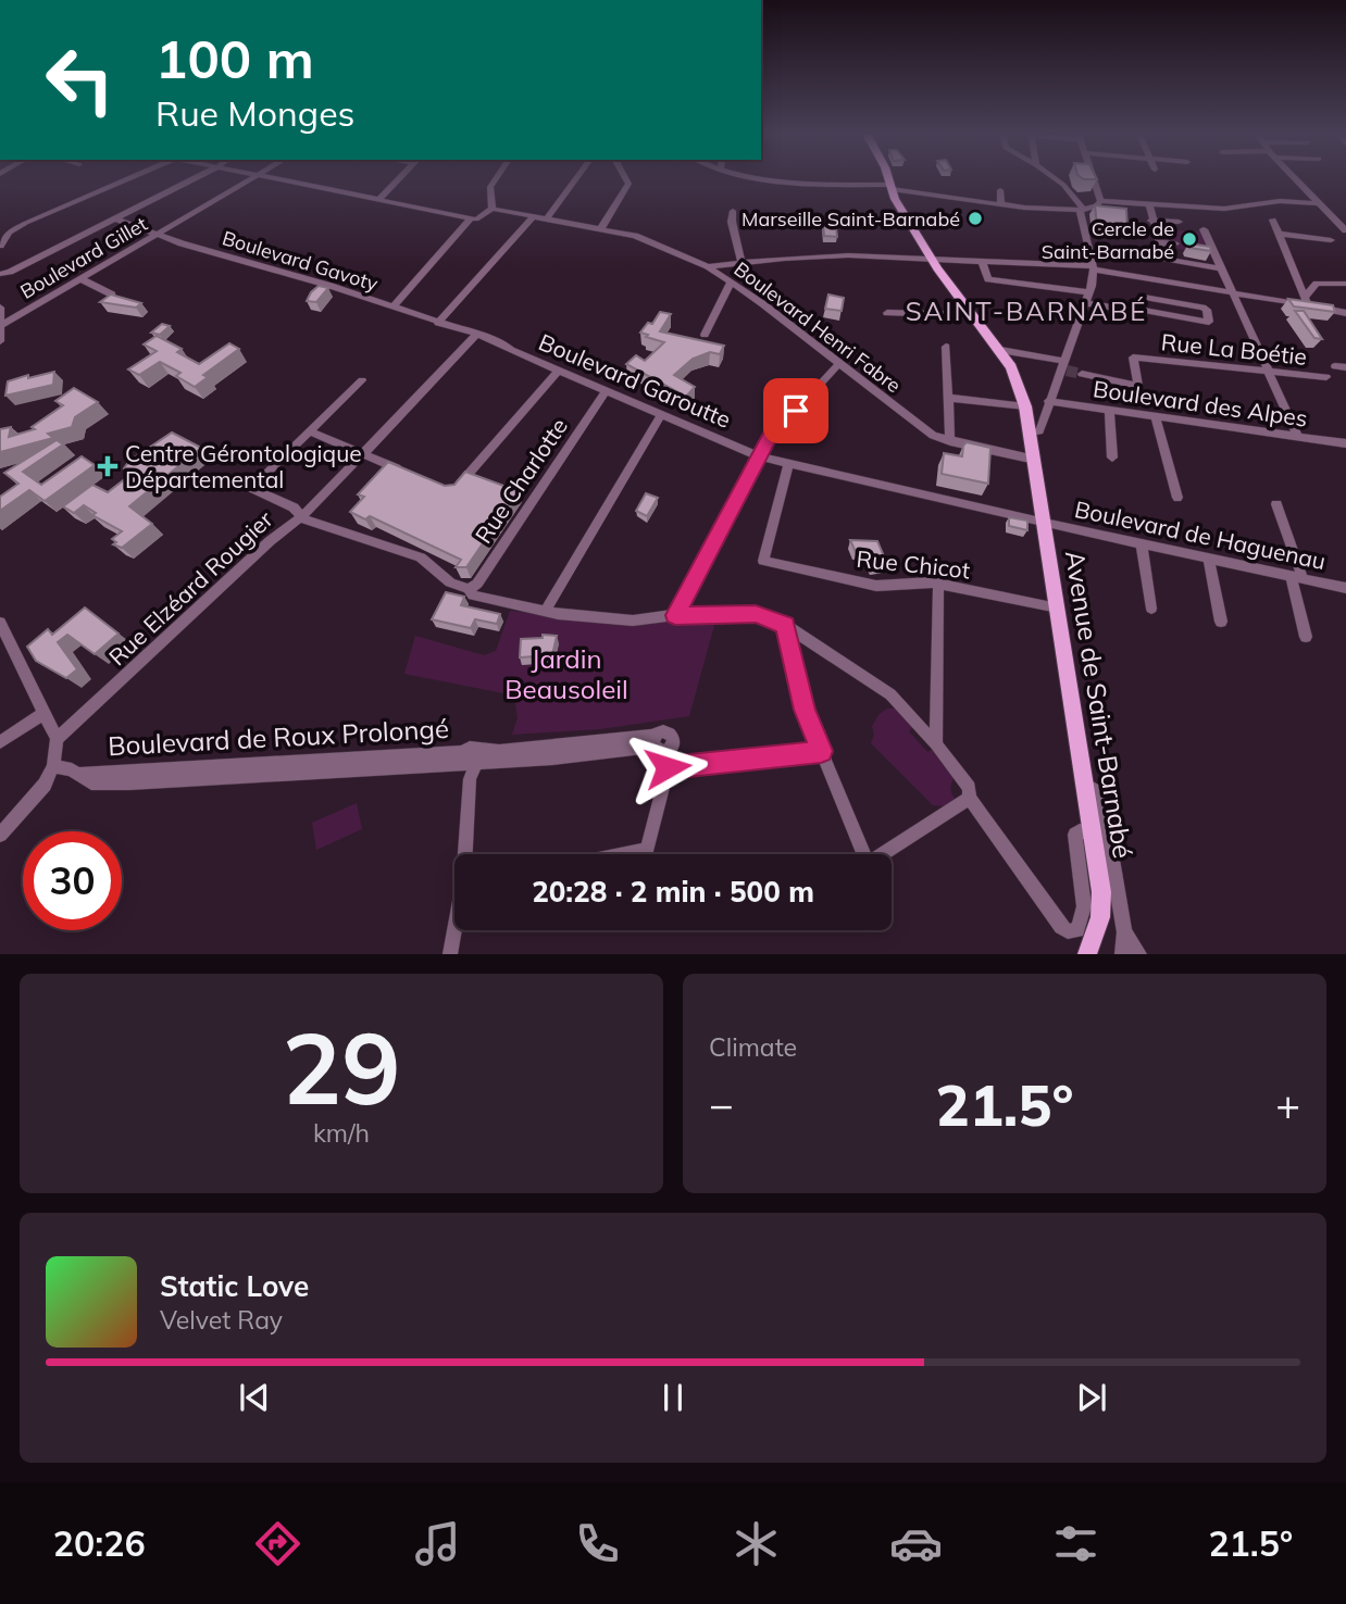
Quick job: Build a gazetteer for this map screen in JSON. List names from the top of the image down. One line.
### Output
{"streets":{"main road":["Avenue de Saint-Barnabé"],"street":["Boulevard Gillet","Boulevard Gavoty","Boulevard Henri Fabre","Rue La Boétie","Boulevard Garoutte","Boulevard des Alpes","Rue Charlotte","Boulevard de Haguenau","Rue Chicot","Rue Elzéard Rougier","Boulevard de Roux Prolongé"]},"crossings":[["Boulevard Gillet","Boulevard Gavoty"],["Boulevard Gavoty","Boulevard Garoutte"],["Boulevard Gavoty","Rue Elzéard Rougier"],["Boulevard Henri Fabre","Avenue de Saint-Barnabé"],["Boulevard Garoutte","Rue Charlotte"],["Boulevard Garoutte","Boulevard de Haguenau"],["Boulevard Garoutte","Rue Chicot"],["Boulevard Garoutte","Rue Elzéard Rougier"],["Boulevard Garoutte","Avenue de Saint-Barnabé"],["Boulevard de Haguenau","Avenue de Saint-Barnabé"],["Rue Chicot","Avenue de Saint-Barnabé"]],"districts":["SAINT-BARNABÉ"],"parks":["Jardin Beausoleil"],"places":{"other":["Marseille Saint-Barnabé","Cercle de Saint-Barnabé"],"health":["Centre Gérontologique Départemental"]},"page":{"turn":["100 m","Rue Monges"],"limit":"30","trip":"20:28 · 2 min · 500 m","tile":[["29","km/h"],"Climate"],"heat":["−","21.5°","+"],"song":["Static Love","Velvet Ray"],"tabs":["20:26","21.5°"]}}
